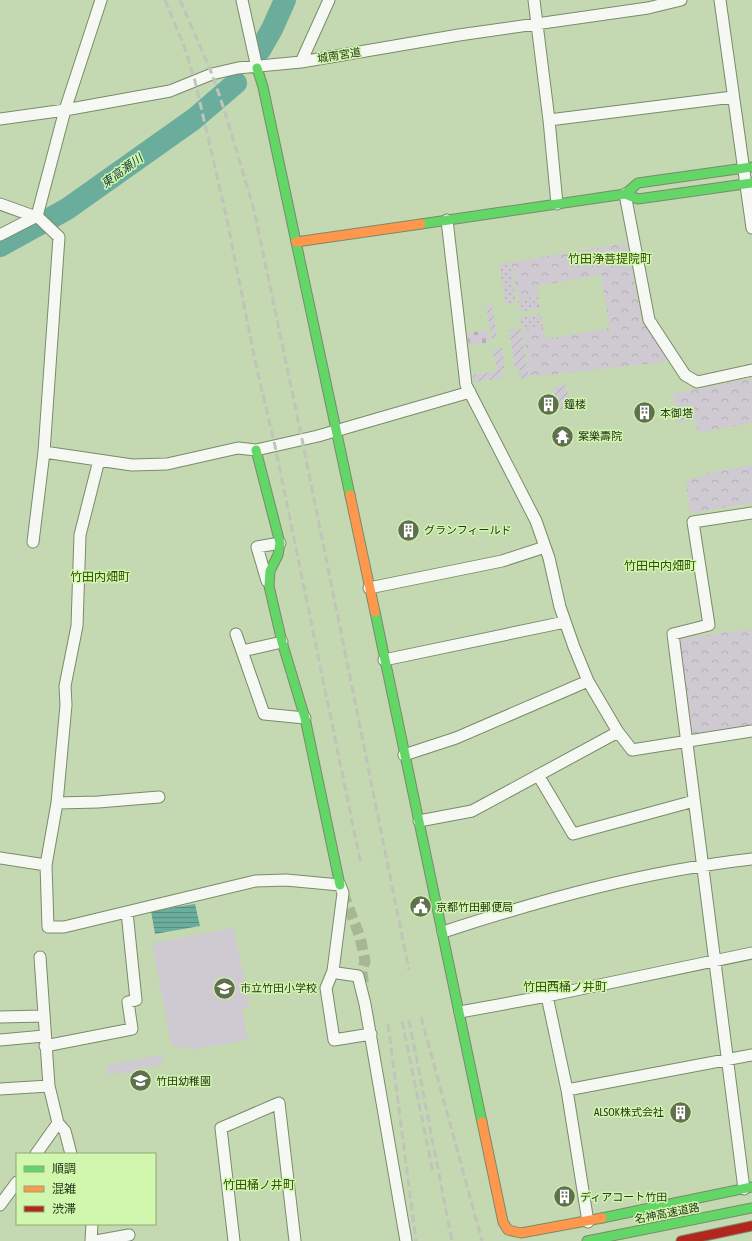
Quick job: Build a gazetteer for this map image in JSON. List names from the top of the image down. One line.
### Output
{"streets":{"main road":["名神高速道路"],"street":["城南宮道"]},"districts":["竹田浄菩提院町","竹田中内畑町","竹田内畑町","竹田西桶ノ井町","竹田桶ノ井町"],"water":["東高瀬川"],"places":{"building":["鐘楼","本御塔","グランフィールド","ALSOK株式会社","ディアコート竹田"],"temple":["案樂壽院"],"public building":["京都竹田郵便局"],"school or university":["市立竹田小学校","竹田幼稚園"]},"legend":["順調","混雑","渋滞"]}
